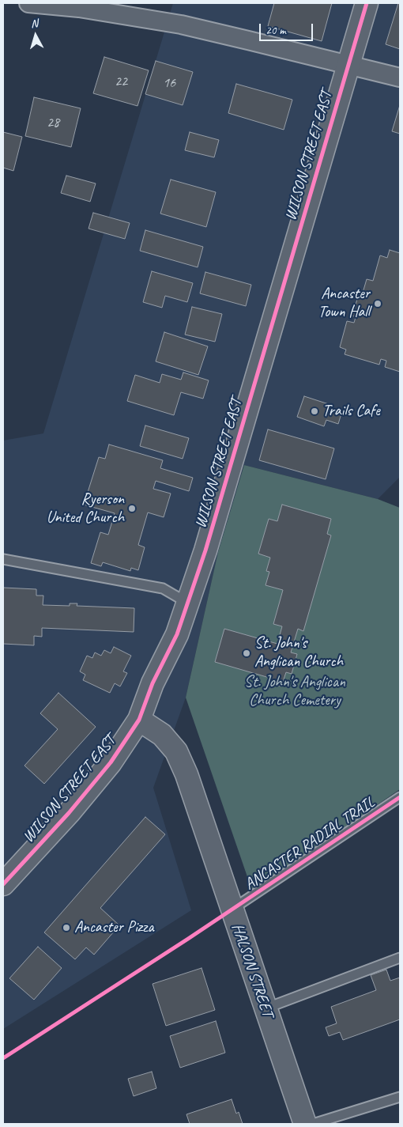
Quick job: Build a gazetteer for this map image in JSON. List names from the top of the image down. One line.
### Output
{"streets":{"main road":["WILSON STREET EAST","HALSON STREET"],"lane":["ANCASTER RADIAL TRAIL"]},"crossings":[["WILSON STREET EAST","HALSON STREET"],["ANCASTER RADIAL TRAIL","HALSON STREET"]],"parks":["St. John's Anglican Church Cemetery"],"places":["Ancaster Town Hall","Trails Cafe","Ryerson United Church","St. John's Anglican Church","Ancaster Pizza"],"house_numbers":["22","16","28"],"scale_bar":"20 m","north":"top"}
